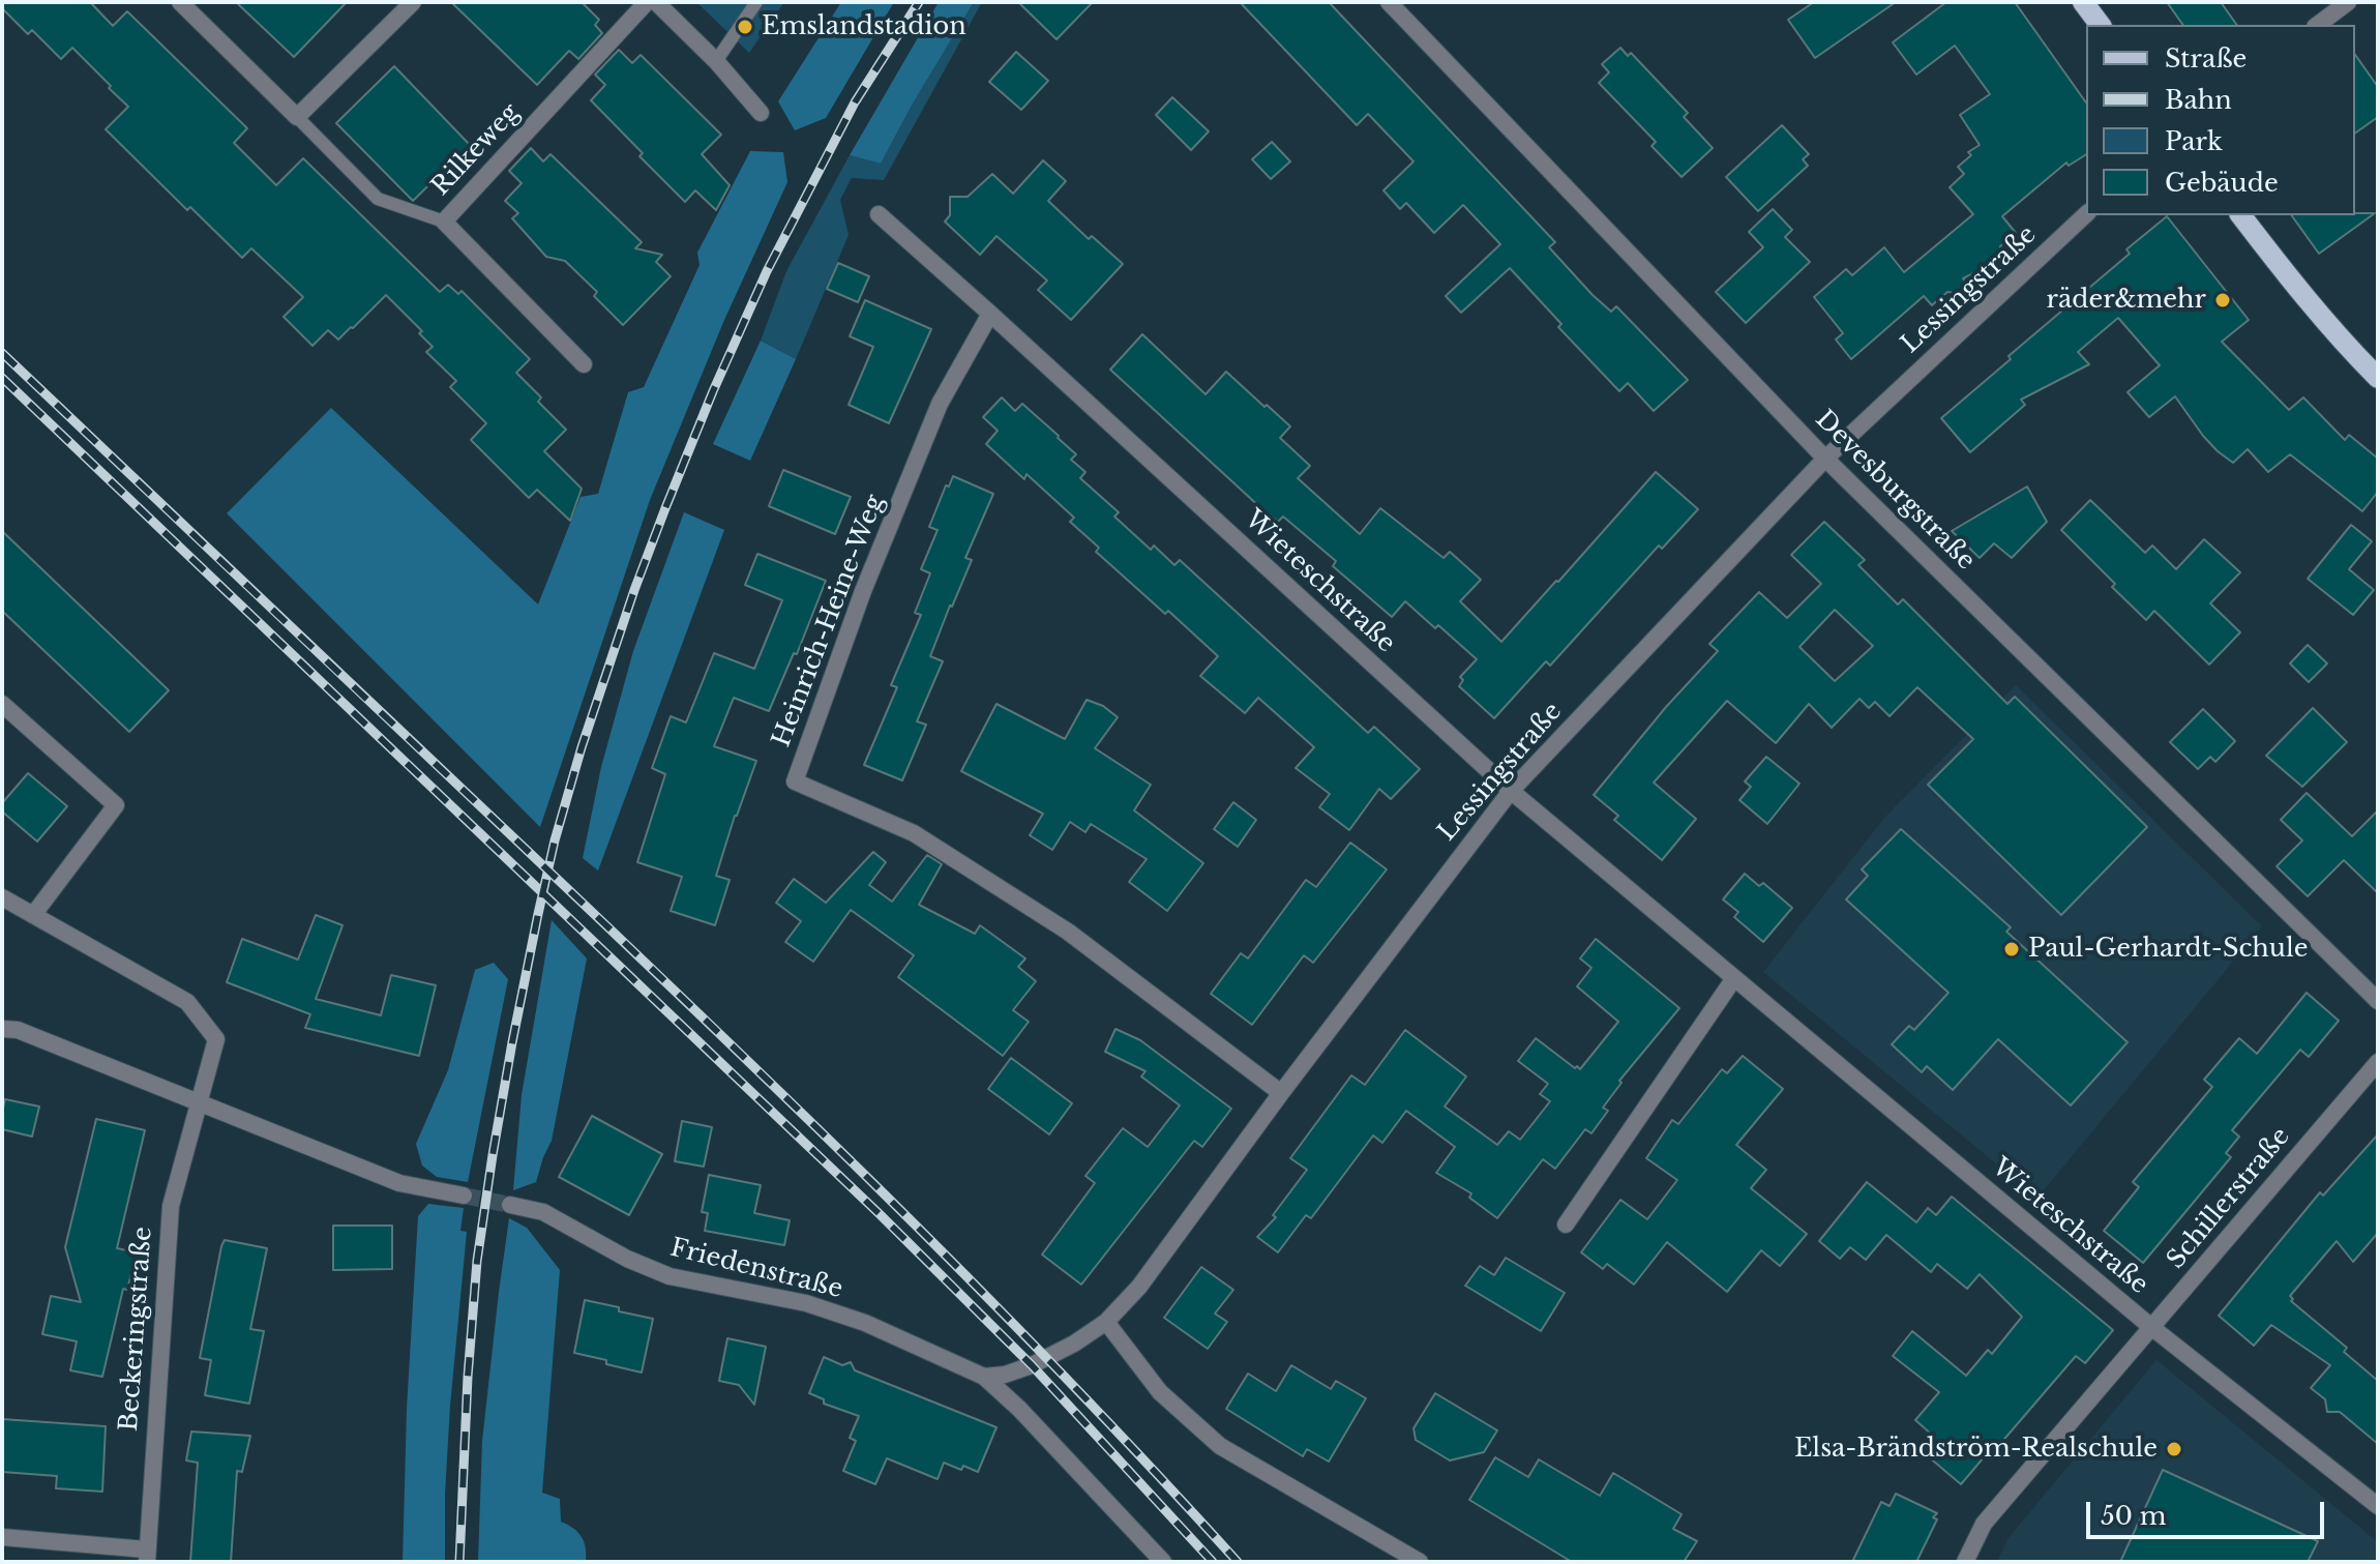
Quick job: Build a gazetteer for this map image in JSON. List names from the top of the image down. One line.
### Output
{"streets":{"street":["Rilkeweg","Lessingstraße","Devesburgstraße","Wieteschstraße","Heinrich-Heine-Weg","Schillerstraße","Friedenstraße","Beckeringstraße"]},"crossings":[["Lessingstraße","Devesburgstraße"],["Lessingstraße","Wieteschstraße"],["Lessingstraße","Heinrich-Heine-Weg"],["Lessingstraße","Friedenstraße"],["Wieteschstraße","Heinrich-Heine-Weg"],["Wieteschstraße","Schillerstraße"]],"places":["Emslandstadion","räder&mehr","Paul-Gerhardt-Schule","Elsa-Brändström-Realschule"],"legend":["Straße","Bahn","Park","Gebäude"],"scale_bar":"50 m"}
